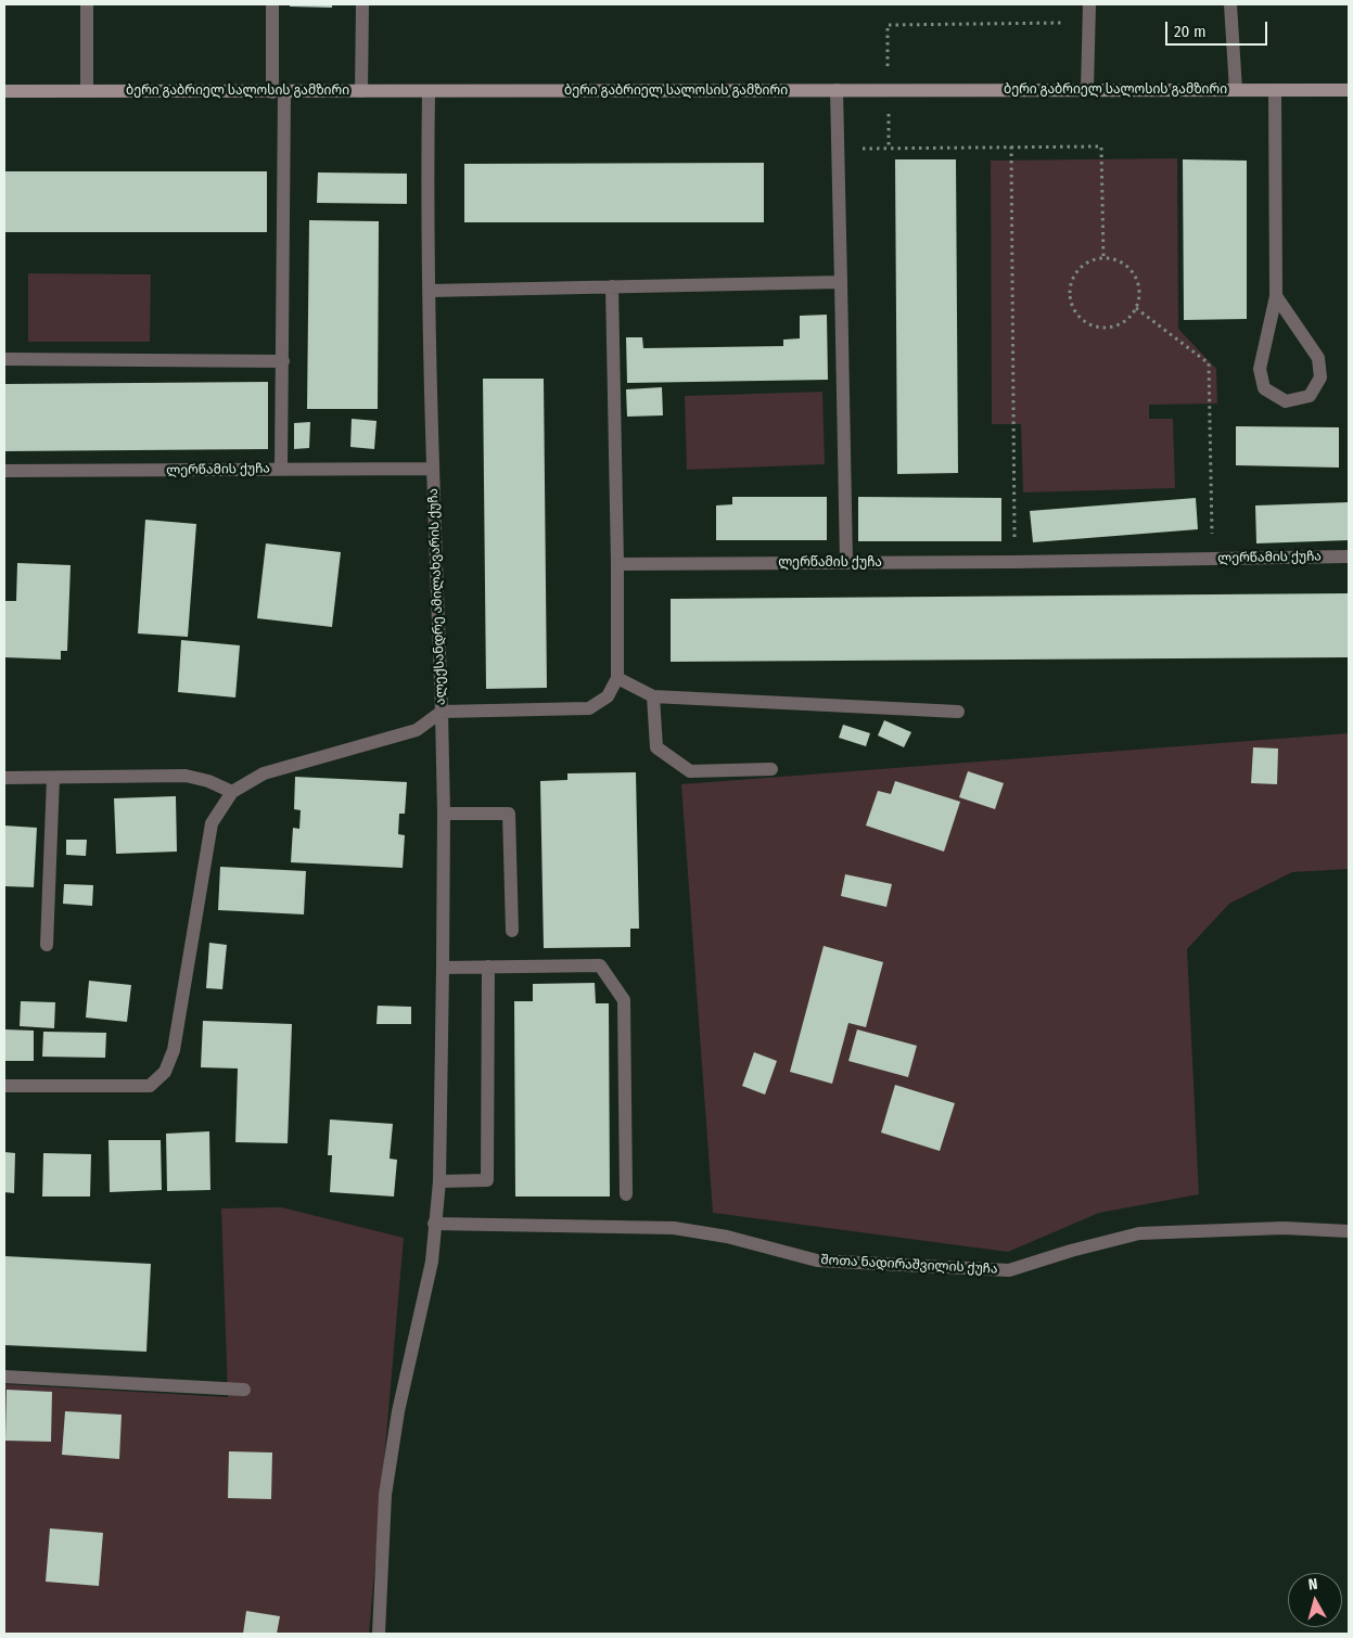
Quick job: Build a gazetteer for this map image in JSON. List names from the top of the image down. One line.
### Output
{"streets":{"main road":["ბერი გაბრიელ სალოსის გამზირი"],"street":["ლერწამის ქუჩა","ალექსანდრე ამილახვარის ქუჩა","შოთა ნადირაშვილის ქუჩა"]},"crossings":[["ბერი გაბრიელ სალოსის გამზირი","ალექსანდრე ამილახვარის ქუჩა"],["ლერწამის ქუჩა","ალექსანდრე ამილახვარის ქუჩა"]],"scale_bar":"20 m","north":"top"}
